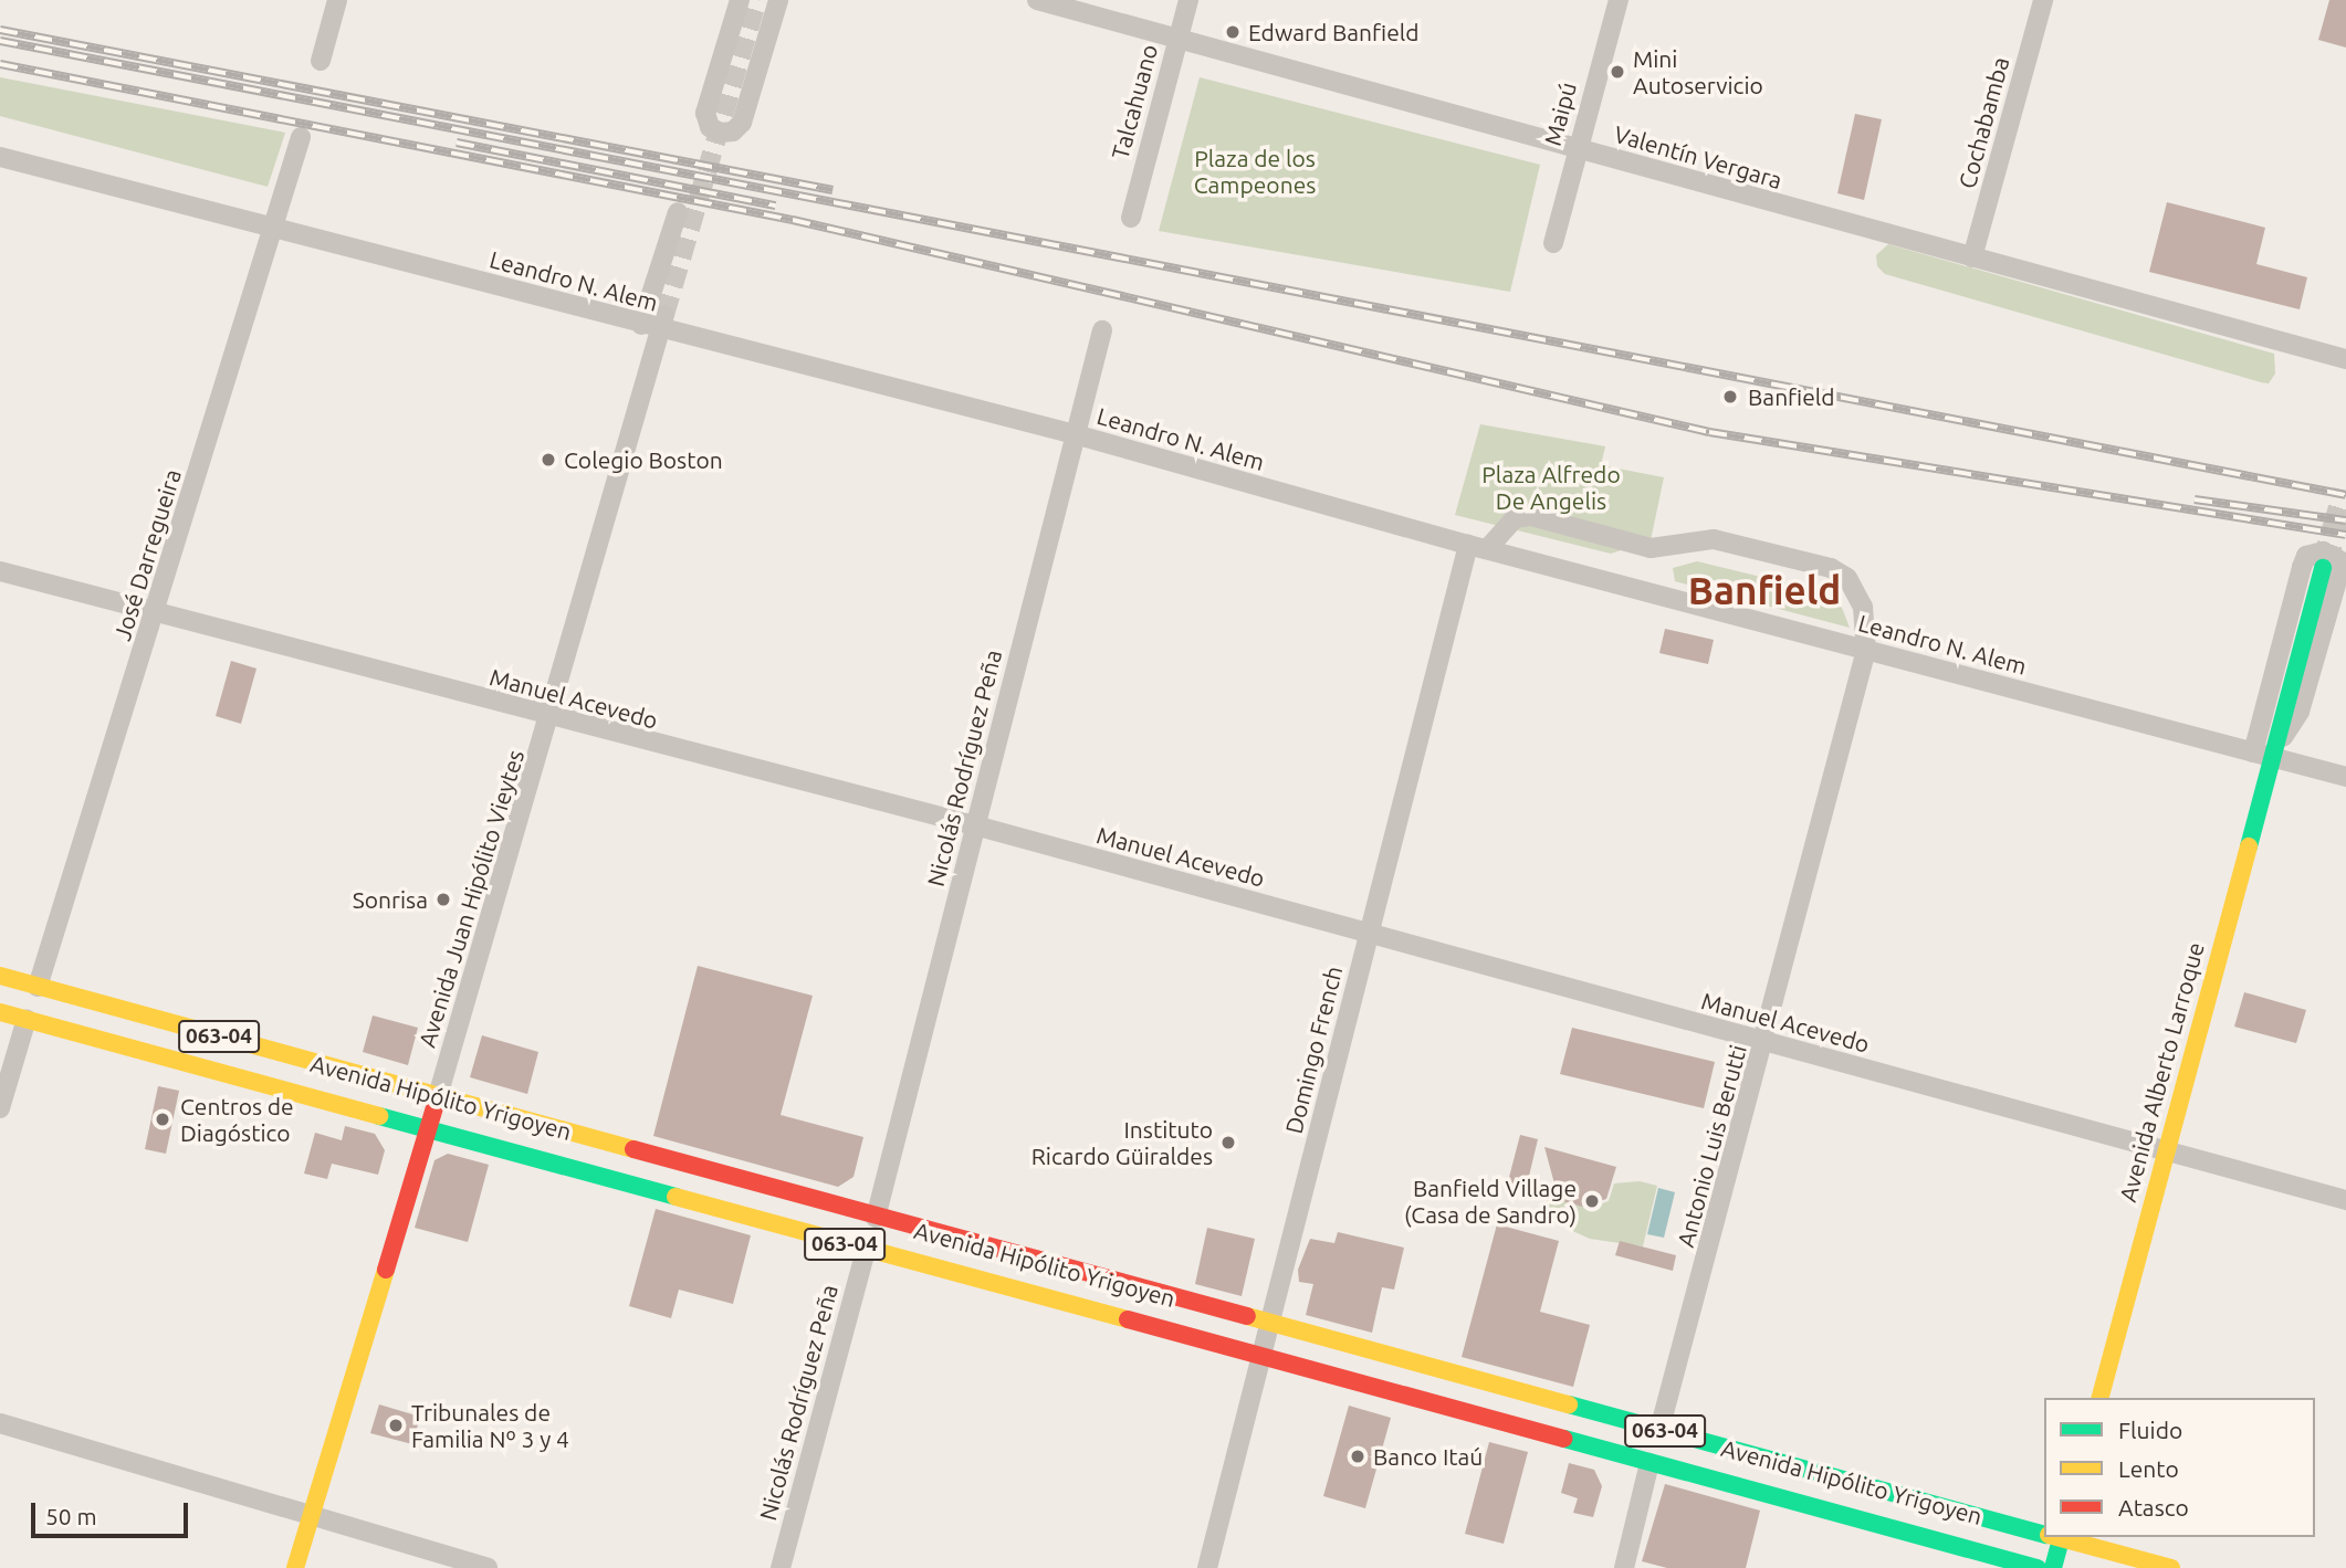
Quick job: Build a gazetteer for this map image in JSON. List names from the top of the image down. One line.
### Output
{"streets":{"main road":["Avenida Juan Hipólito Vieytes","063-04","Avenida Alberto Larroque","Avenida Hipólito Yrigoyen"],"street":["Talcahuano","Maipú","Cochabamba","Valentín Vergara","Leandro N. Alem","José Darregueira","Manuel Acevedo","Nicolás Rodríguez Peña","Domingo French","Antonio Luis Berutti"]},"crossings":[["Talcahuano","Valentín Vergara"],["Maipú","Valentín Vergara"],["Cochabamba","Valentín Vergara"],["Leandro N. Alem","José Darregueira"],["Leandro N. Alem","Nicolás Rodríguez Peña"],["Leandro N. Alem","Avenida Juan Hipólito Vieytes"],["Leandro N. Alem","Domingo French"],["Leandro N. Alem","Avenida Alberto Larroque"],["Leandro N. Alem","Antonio Luis Berutti"],["José Darregueira","Manuel Acevedo"],["José Darregueira","Avenida Hipólito Yrigoyen"],["Manuel Acevedo","Nicolás Rodríguez Peña"],["Manuel Acevedo","Avenida Juan Hipólito Vieytes"],["Manuel Acevedo","Domingo French"],["Manuel Acevedo","Avenida Alberto Larroque"],["Manuel Acevedo","Antonio Luis Berutti"],["Nicolás Rodríguez Peña","Avenida Hipólito Yrigoyen"],["Avenida Juan Hipólito Vieytes","Avenida Hipólito Yrigoyen"],["Domingo French","Avenida Hipólito Yrigoyen"],["Avenida Hipólito Yrigoyen","Antonio Luis Berutti"]],"districts":["Banfield"],"parks":["Plaza de los Campeones","Plaza Alfredo De Angelis"],"places":["Edward Banfield","Mini Autoservicio","Banfield","Colegio Boston","Sonrisa","Centros de Diagóstico","Instituto Ricardo Güiraldes","Banfield Village (Casa de Sandro)","Tribunales de Familia Nº 3 y 4","Banco Itaú"],"legend":["Fluido","Lento","Atasco"],"scale_bar":"50 m"}
